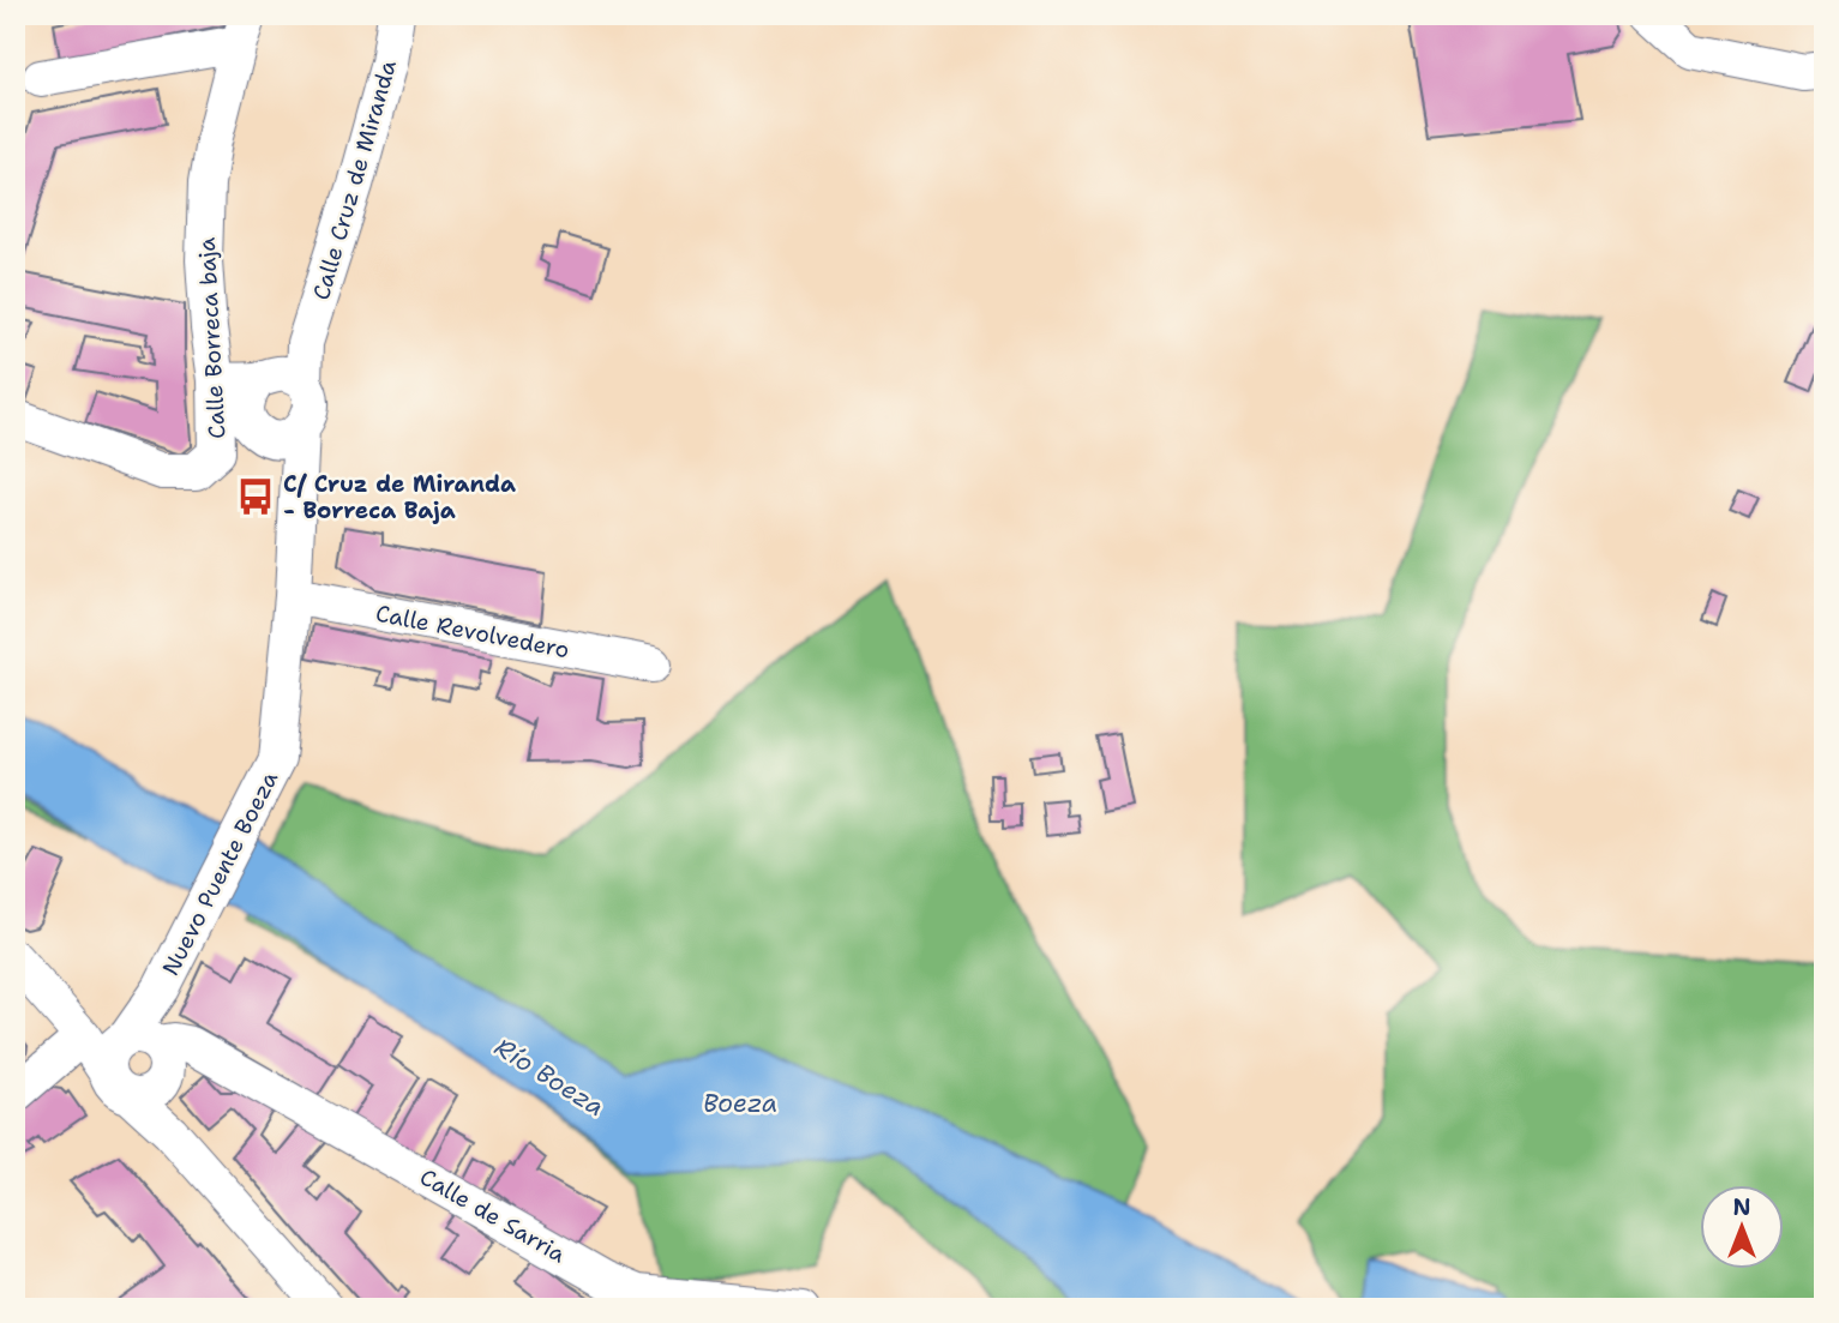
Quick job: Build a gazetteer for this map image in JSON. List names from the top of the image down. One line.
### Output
{"streets":{"street":["Calle Cruz de Miranda","Calle Borreca baja","Calle Revolvedero","Nuevo Puente Boeza","Calle de Sarria"]},"crossings":[["Calle Revolvedero","Nuevo Puente Boeza"],["Nuevo Puente Boeza","Calle de Sarria"]],"water":["Río Boeza","Boeza"],"places":{"bus stop":["C/ Cruz de Miranda - Borreca Baja"]},"north":"top"}
